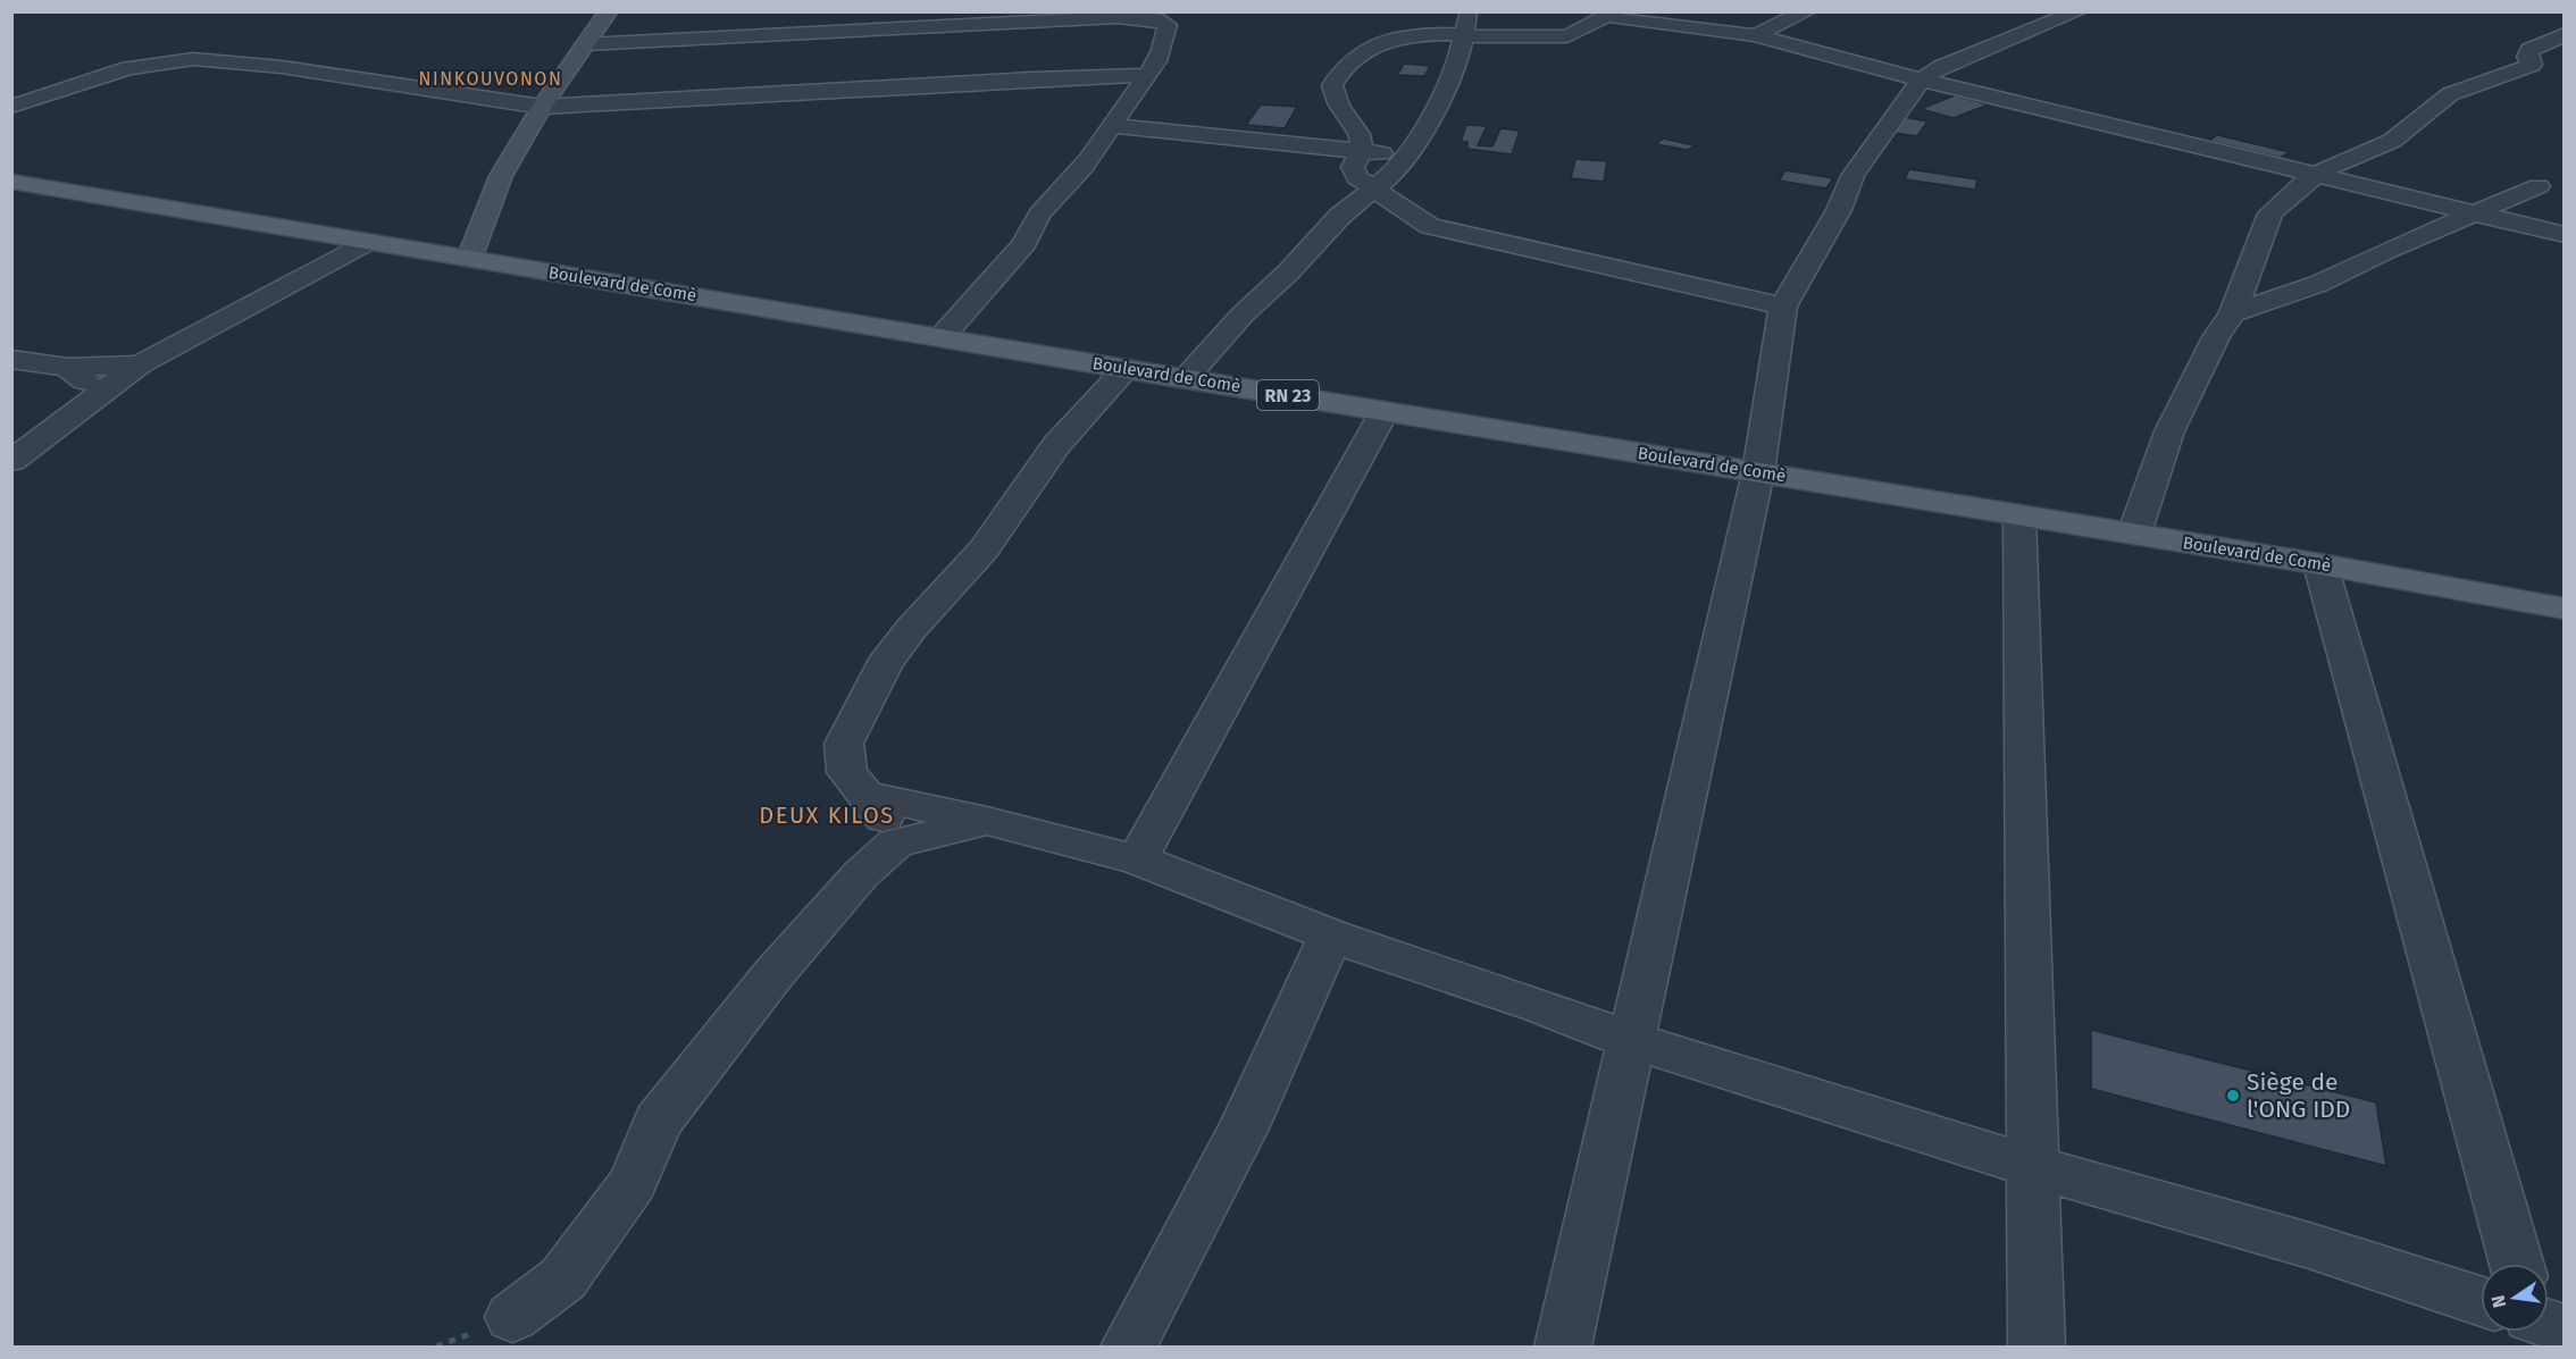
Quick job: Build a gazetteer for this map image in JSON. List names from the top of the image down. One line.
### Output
{"streets":{"main road":["Boulevard de Comè","RN 23"]},"districts":["NINKOUVONON","DEUX KILOS"],"places":["Siège de l'ONG IDD"],"north":"left"}
